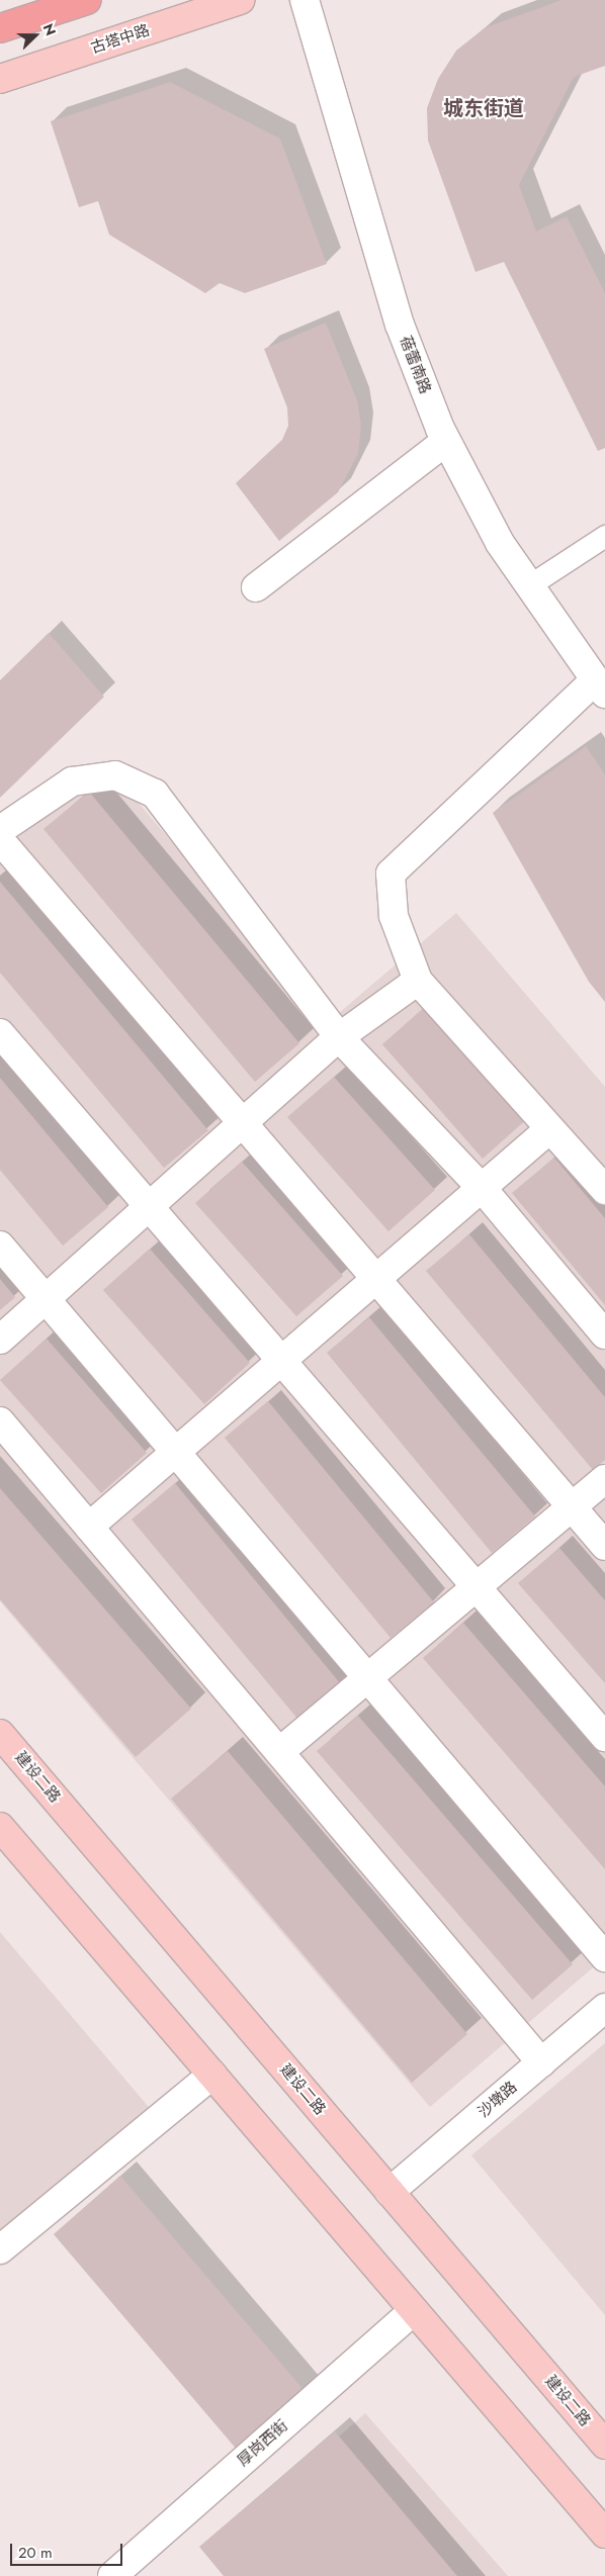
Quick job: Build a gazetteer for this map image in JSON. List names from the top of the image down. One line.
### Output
{"streets":{"main road":["古塔中路","建设二路"],"street":["蓓蕾南路","沙墩路","厚岗西街"]},"crossings":[["建设二路","沙墩路"]],"districts":["城东街道"],"scale_bar":"20 m","north":"right"}
